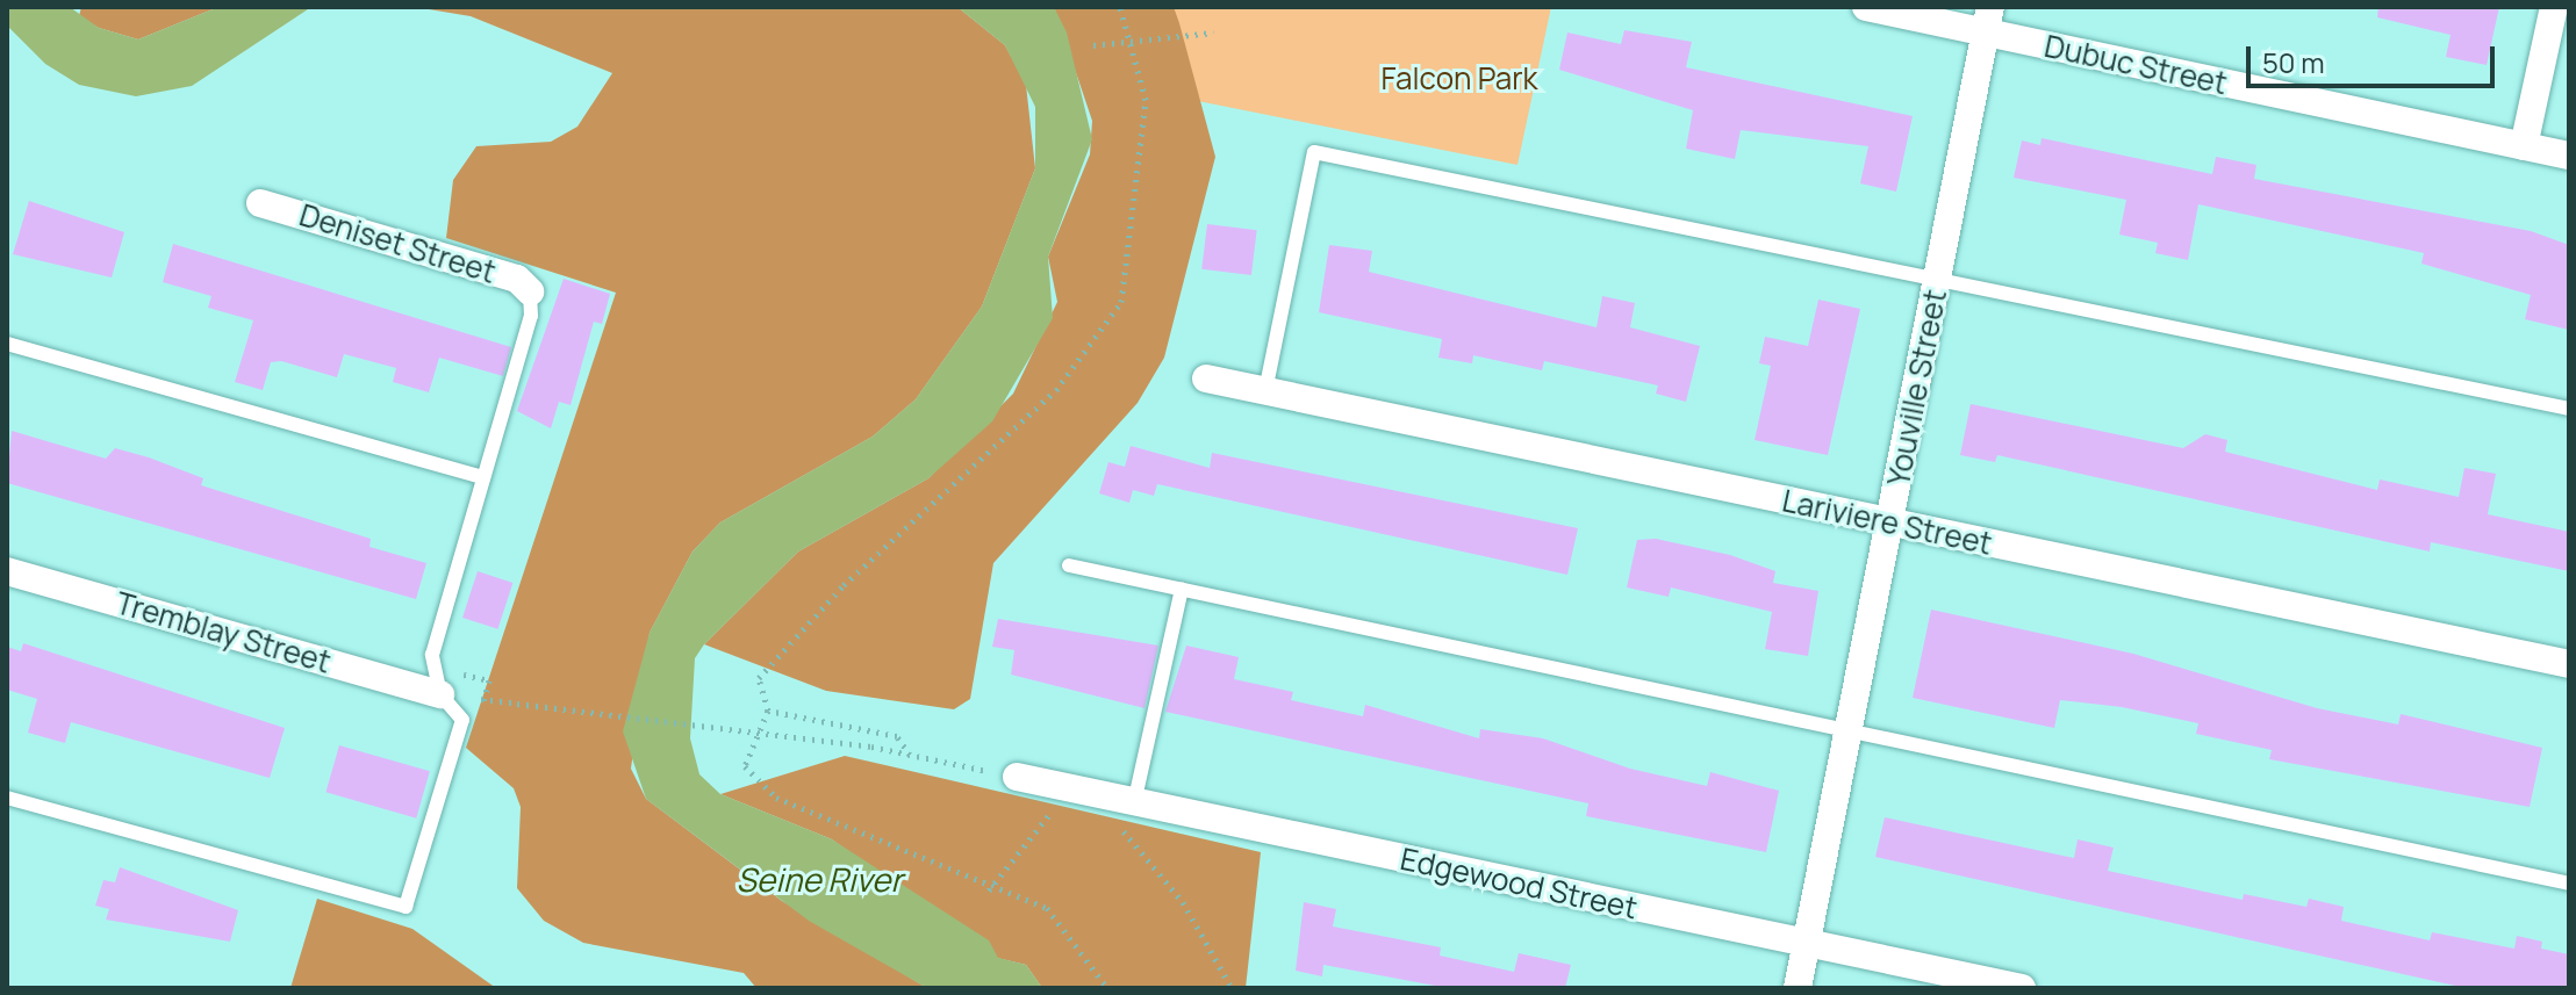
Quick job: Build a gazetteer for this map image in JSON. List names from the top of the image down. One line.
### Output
{"streets":{"street":["Dubuc Street","Deniset Street","Youville Street","Lariviere Street","Tremblay Street","Edgewood Street"]},"crossings":[["Dubuc Street","Youville Street"],["Youville Street","Lariviere Street"],["Youville Street","Edgewood Street"]],"water":["Seine River"],"parks":["Falcon Park"],"scale_bar":"50 m"}
